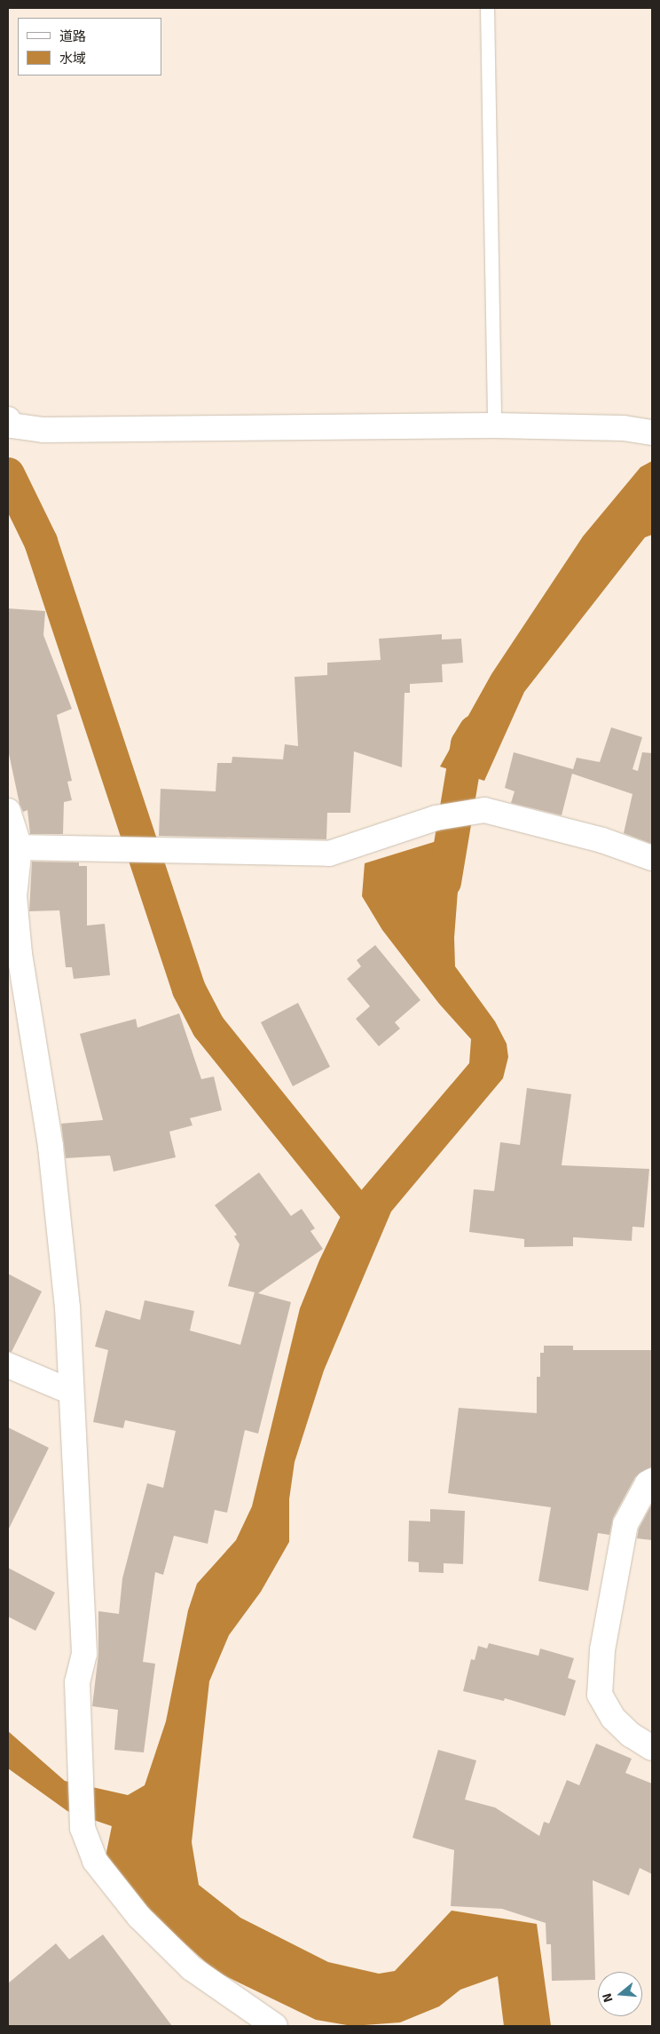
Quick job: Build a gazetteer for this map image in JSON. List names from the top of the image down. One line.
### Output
{"legend":["道路","水域"],"north":"left"}
